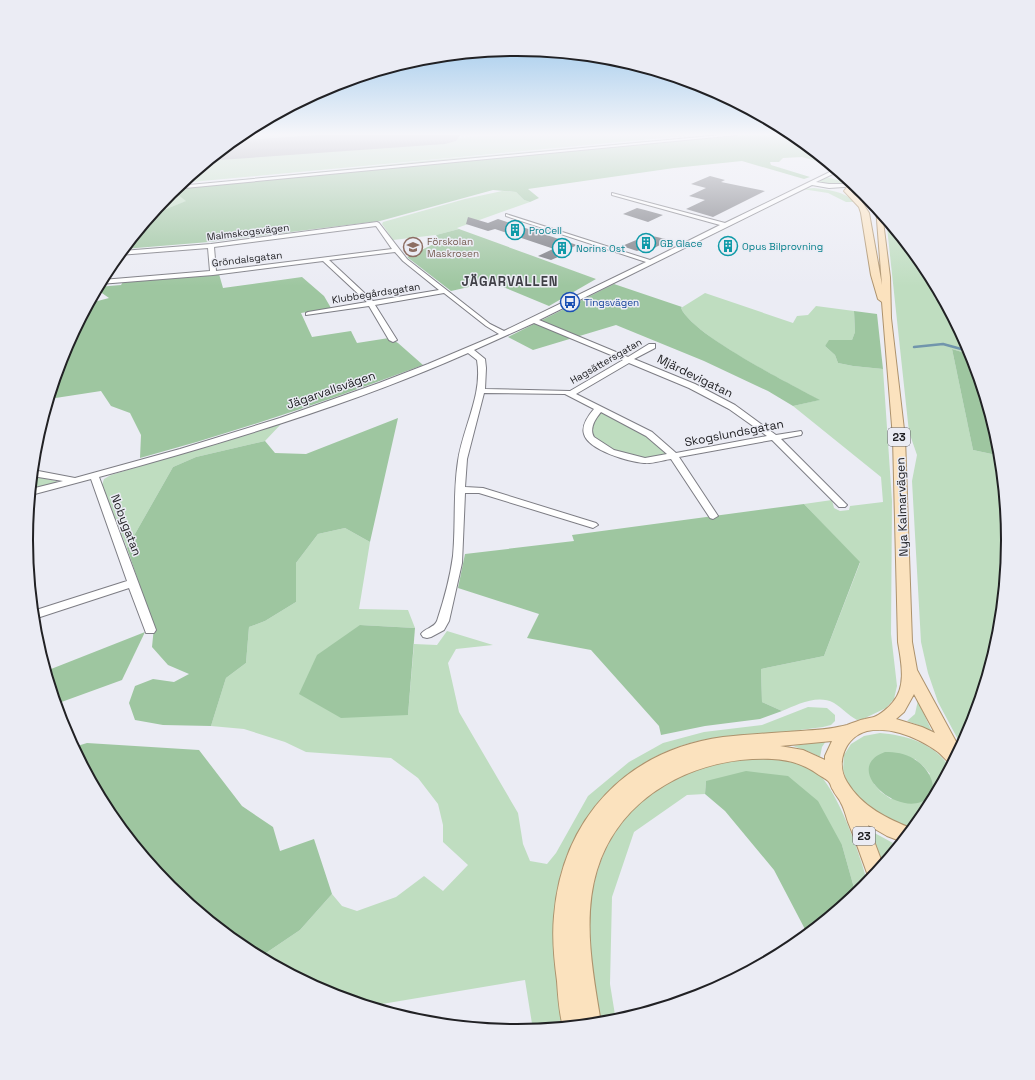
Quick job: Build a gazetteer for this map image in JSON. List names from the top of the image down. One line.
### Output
{"streets":{"main road":["23","Nya Kalmarvägen"],"street":["Malmskogsvägen","Gröndalsgatan","Klubbegårdsgatan","Hagsättersgatan","Mjärdevigatan","Jägarvallsvägen","Skogslundsgatan","Nobygatan"]},"crossings":[["Malmskogsvägen","Gröndalsgatan"],["Hagsättersgatan","Mjärdevigatan"],["Mjärdevigatan","Jägarvallsvägen"],["Mjärdevigatan","Skogslundsgatan"],["Jägarvallsvägen","Nobygatan"],["23","Nya Kalmarvägen"]],"districts":["JÄGARVALLEN"],"places":{"building":["ProCell","GB Glace","Opus Bilprovning","Norins Ost"],"school or university":["Förskolan Maskrosen"],"bus stop":["Tingsvägen"]}}
